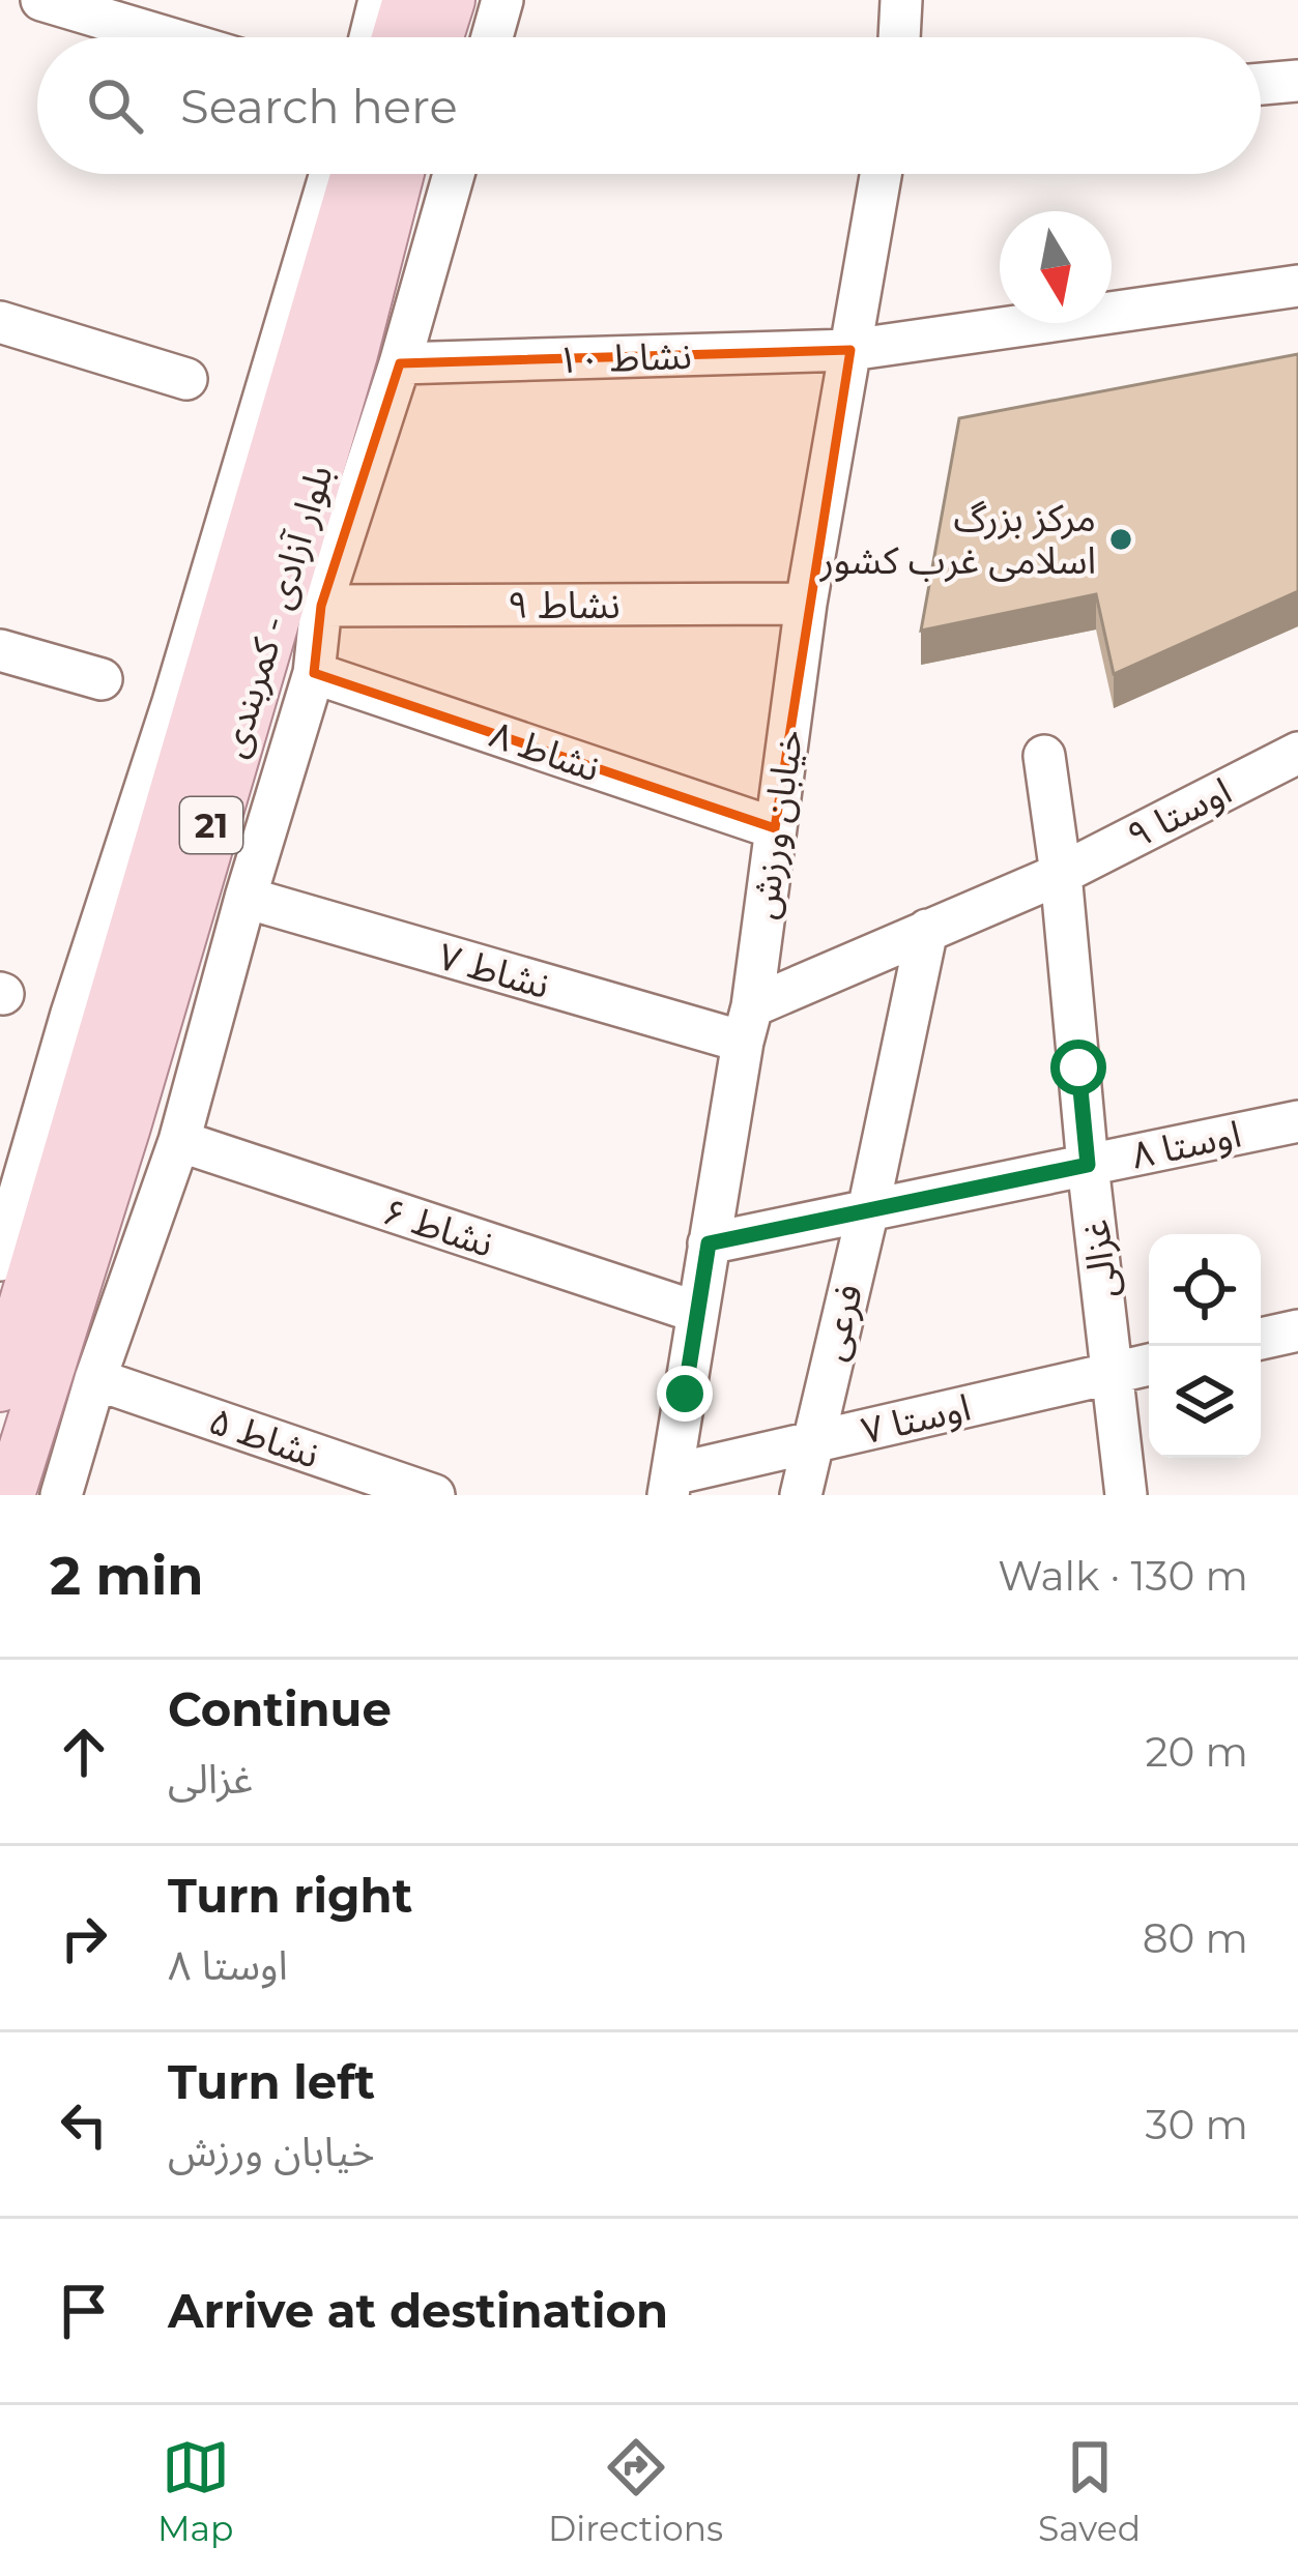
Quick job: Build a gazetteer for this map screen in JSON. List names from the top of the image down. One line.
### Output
{"streets":{"main road":["بلوار آزادی - کمربندی","21"],"street":["نشاط ۱۰","نشاط ۹","نشاط ۸","اوستا ۹","خیابان ورزش","نشاط ۷","اوستا ۸","نشاط ۶","غزالی","فرعی","اوستا ۷","نشاط ۵"]},"crossings":[["نشاط ۱۰","خیابان ورزش"],["نشاط ۹","خیابان ورزش"],["نشاط ۸","خیابان ورزش"],["اوستا ۹","خیابان ورزش"],["اوستا ۹","نشاط ۷"],["اوستا ۹","غزالی"],["اوستا ۹","فرعی"],["خیابان ورزش","نشاط ۷"],["خیابان ورزش","اوستا ۸"],["خیابان ورزش","نشاط ۶"],["خیابان ورزش","اوستا ۷"],["اوستا ۸","غزالی"],["اوستا ۸","فرعی"],["غزالی","اوستا ۷"],["فرعی","اوستا ۷"]],"places":["مرکز بزرگ اسلامی غرب کشور"],"north":"bottom","page":{"search":"Search here","heading":["2 min","Walk · 130 m"],"list":[["Continue","غزالی","20 m"],["Turn right","اوستا ۸","80 m"],["Turn left","خیابان ورزش","30 m"],"Arrive at destination"],"nav":["Map","Directions","Saved"]}}
